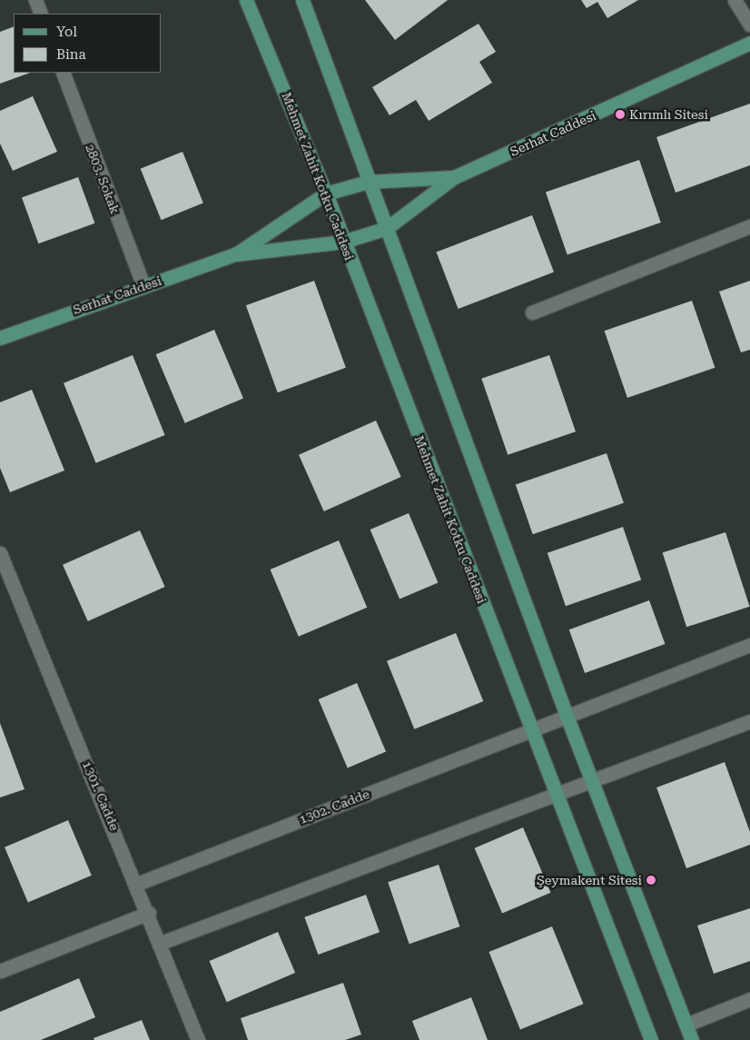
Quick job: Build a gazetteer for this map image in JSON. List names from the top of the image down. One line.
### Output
{"streets":{"main road":["Serhat Caddesi","Mehmet Zahit Kotku Caddesi"],"street":["2803. Sokak","1301. Cadde","1302. Cadde"]},"crossings":[["Serhat Caddesi","Mehmet Zahit Kotku Caddesi"],["Serhat Caddesi","2803. Sokak"],["Mehmet Zahit Kotku Caddesi","1302. Cadde"],["1301. Cadde","1302. Cadde"]],"places":["Kırımlı Sitesi","Şeymakent Sitesi"],"legend":["Yol","Bina"]}
